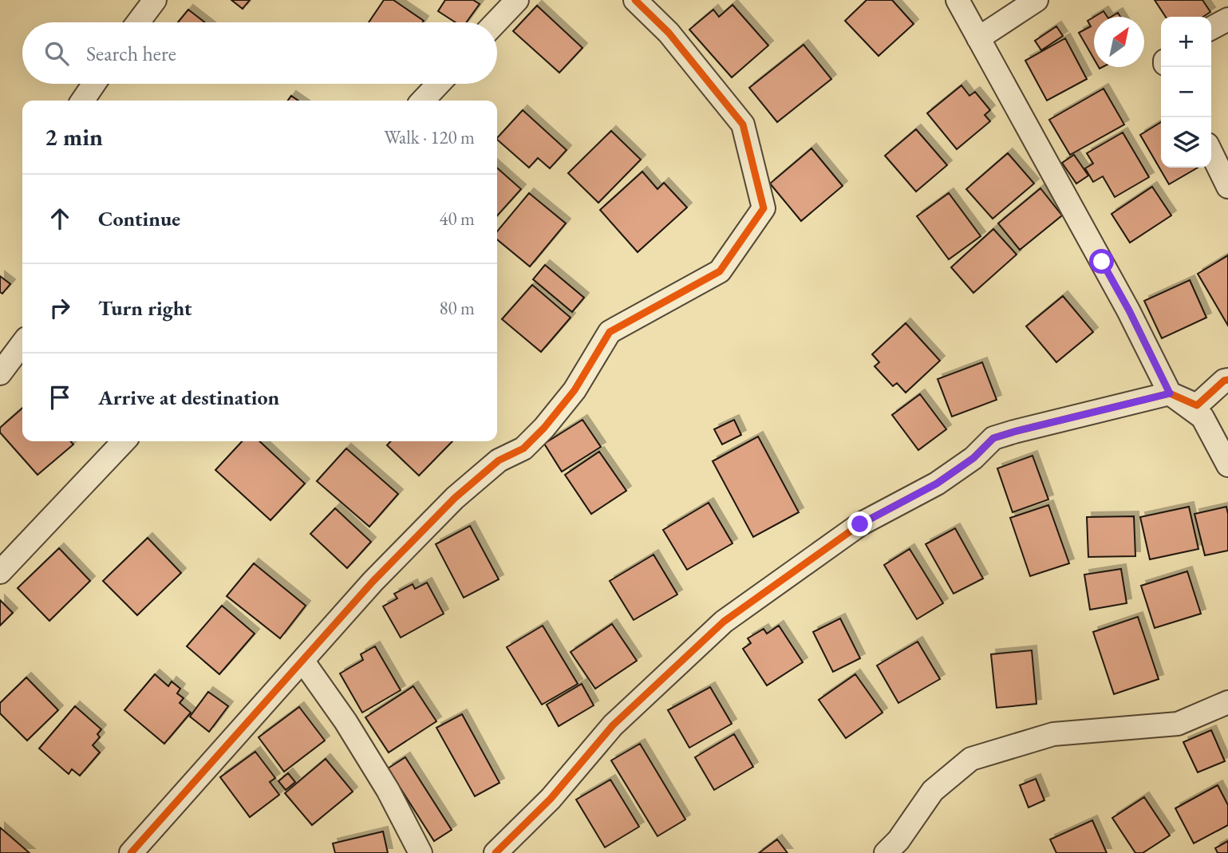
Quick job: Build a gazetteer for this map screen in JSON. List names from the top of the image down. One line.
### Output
{"north":"top right","page":{"map_buttons":["+","−"],"search":"Search here","heading":["2 min","Walk · 120 m"],"list":[["Continue","40 m"],["Turn right","80 m"],"Arrive at destination"]}}
